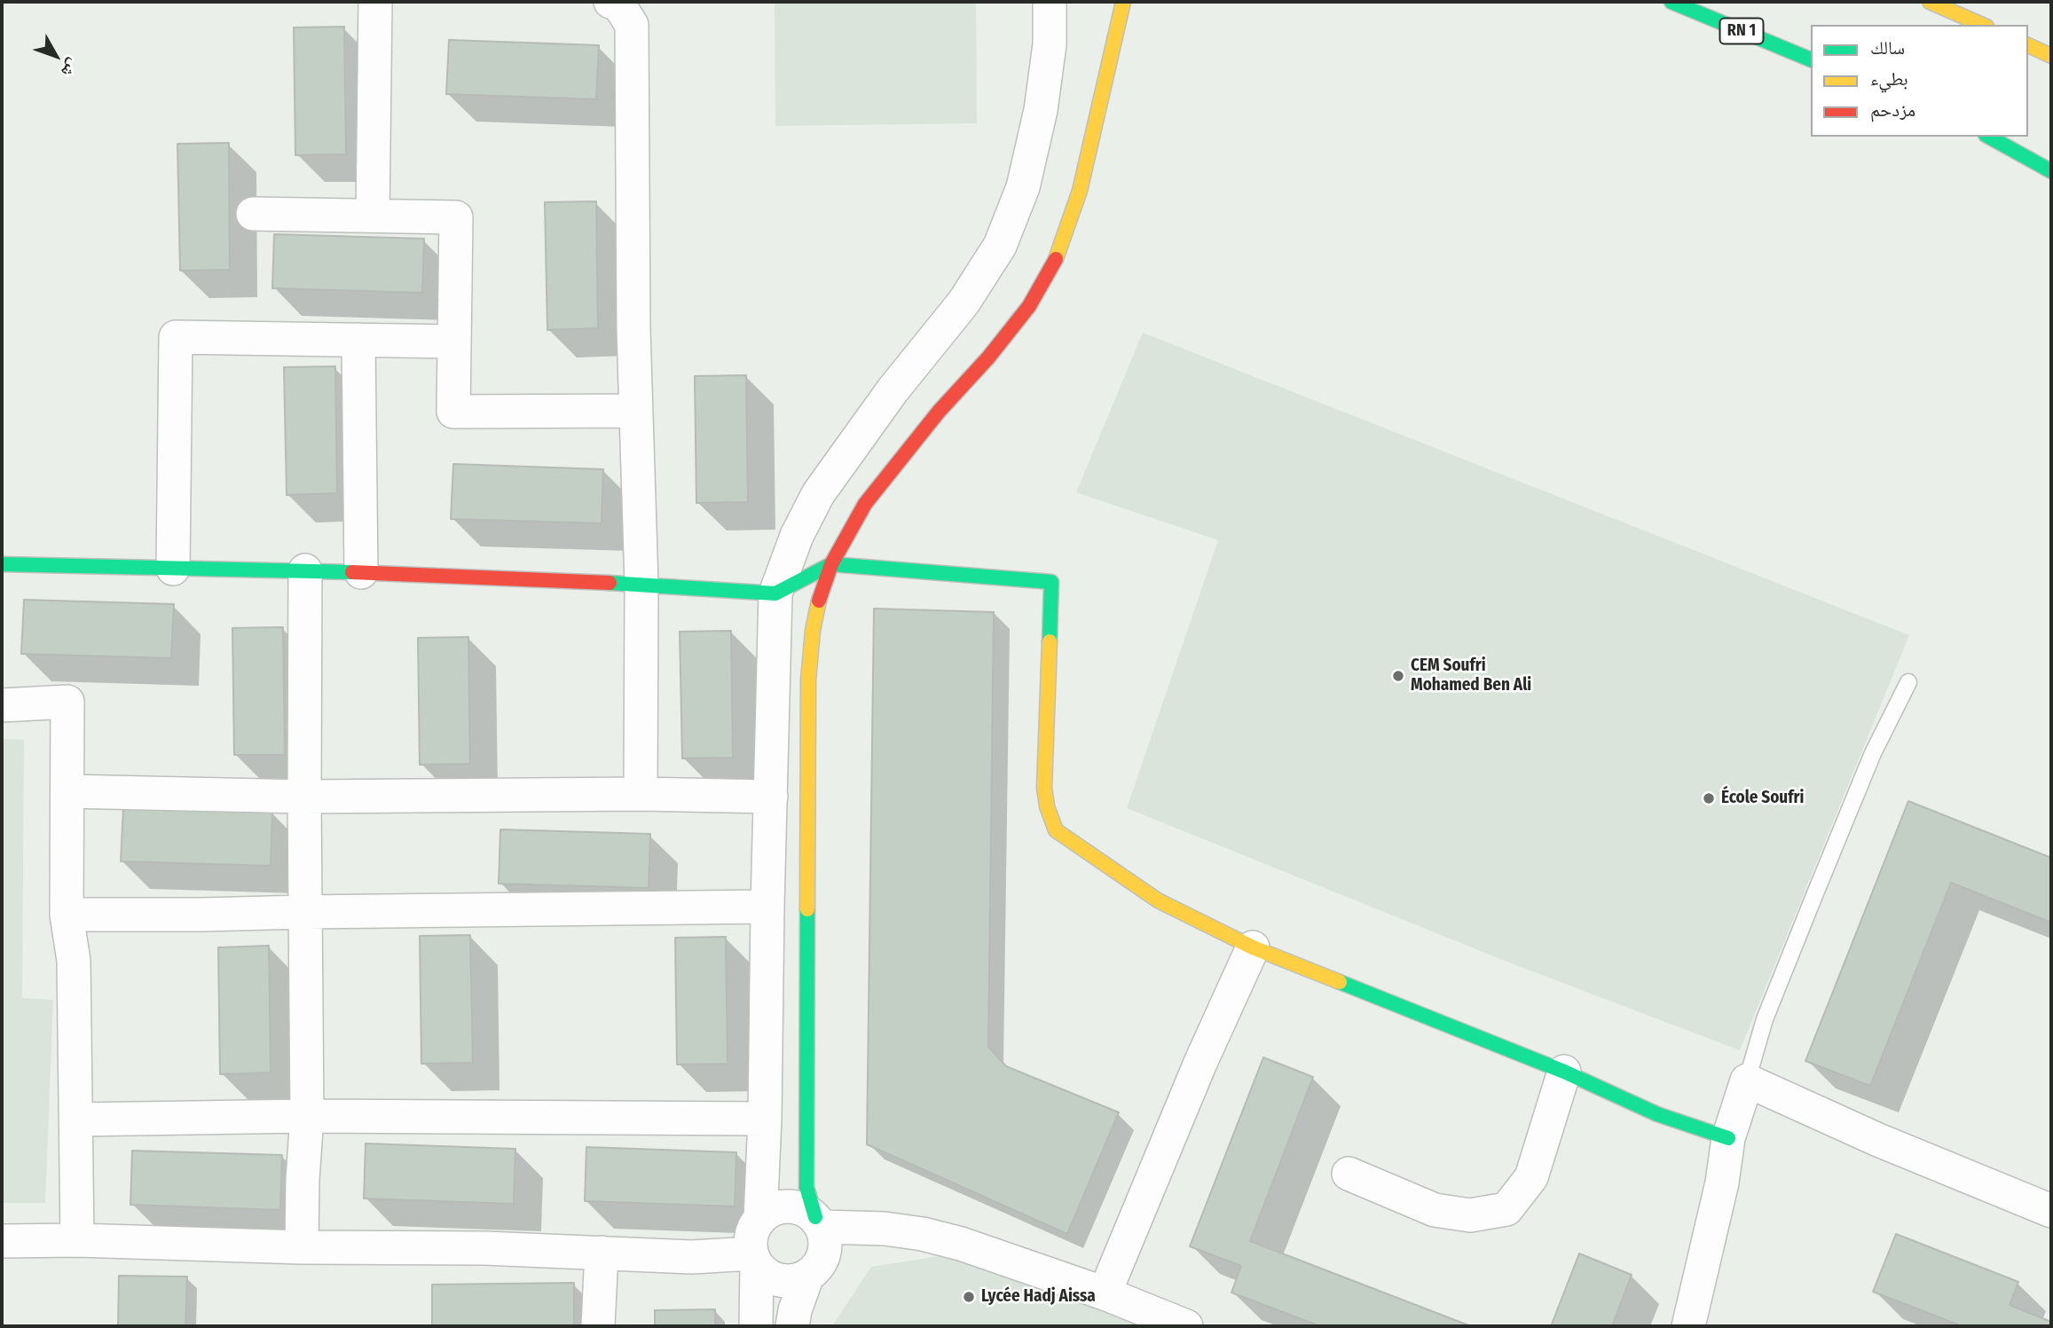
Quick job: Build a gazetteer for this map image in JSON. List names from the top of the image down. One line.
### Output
{"streets":{"main road":["RN 1"]},"places":["CEM Soufri Mohamed Ben Ali","École Soufri","Lycée Hadj Aissa"],"legend":["سالك","بطيء","مزدحم"],"north":"bottom right"}
